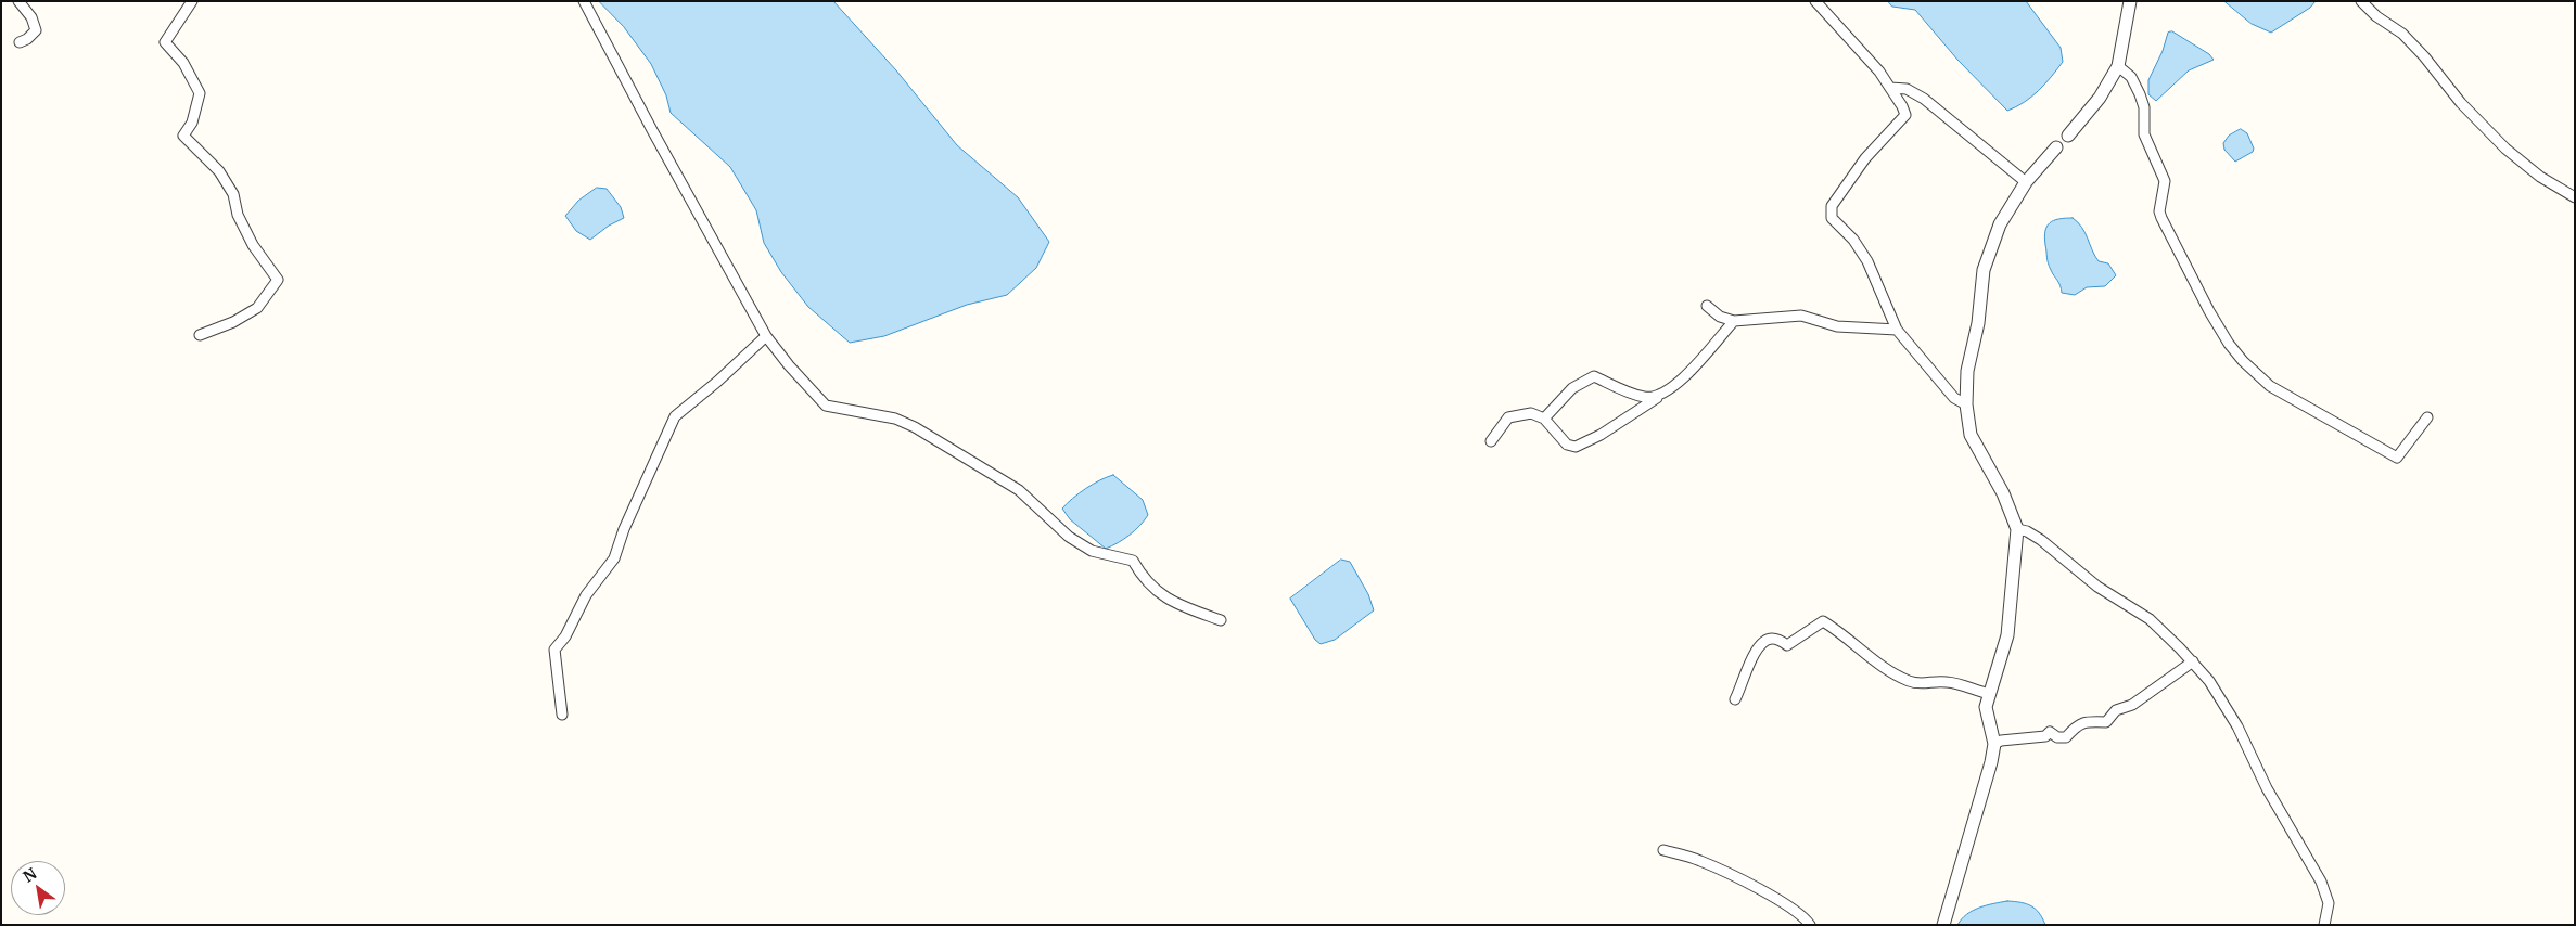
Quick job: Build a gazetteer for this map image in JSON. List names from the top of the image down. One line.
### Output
{"north":"top left"}
